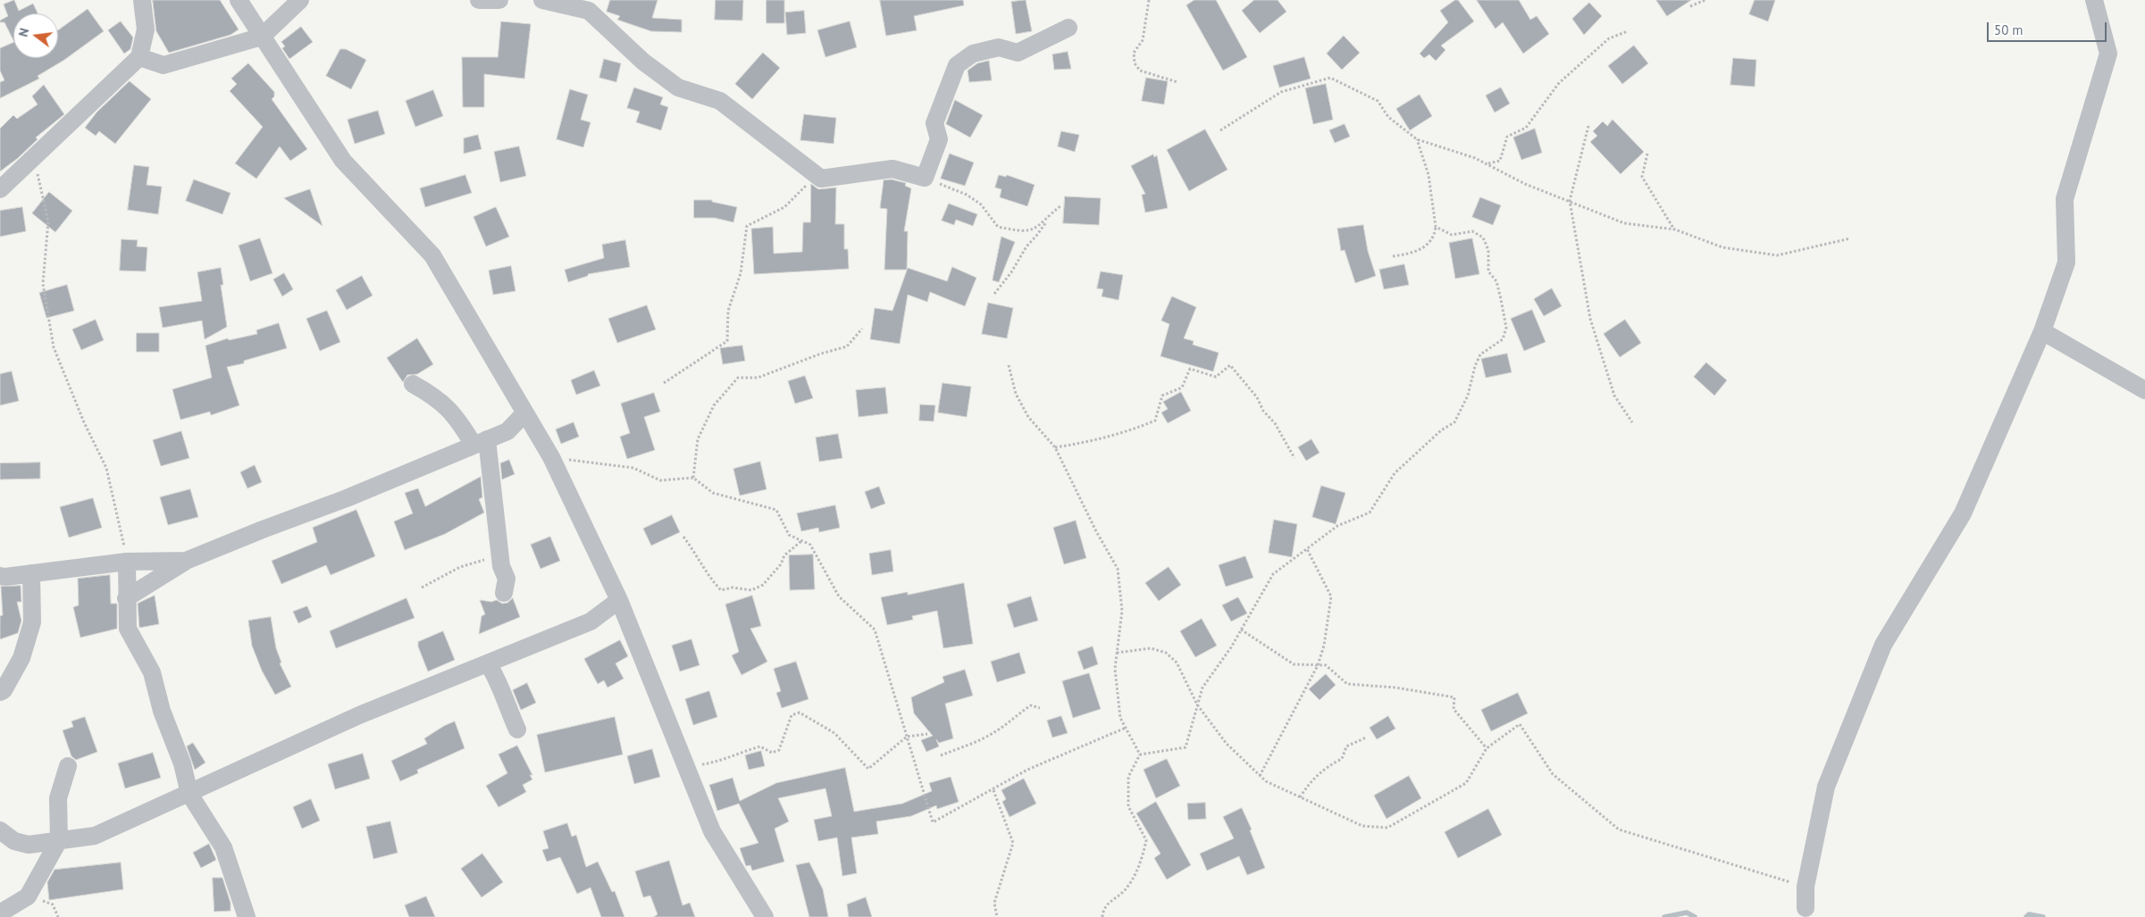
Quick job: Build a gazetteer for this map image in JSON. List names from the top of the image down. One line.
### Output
{"scale_bar":"50 m","north":"left"}
